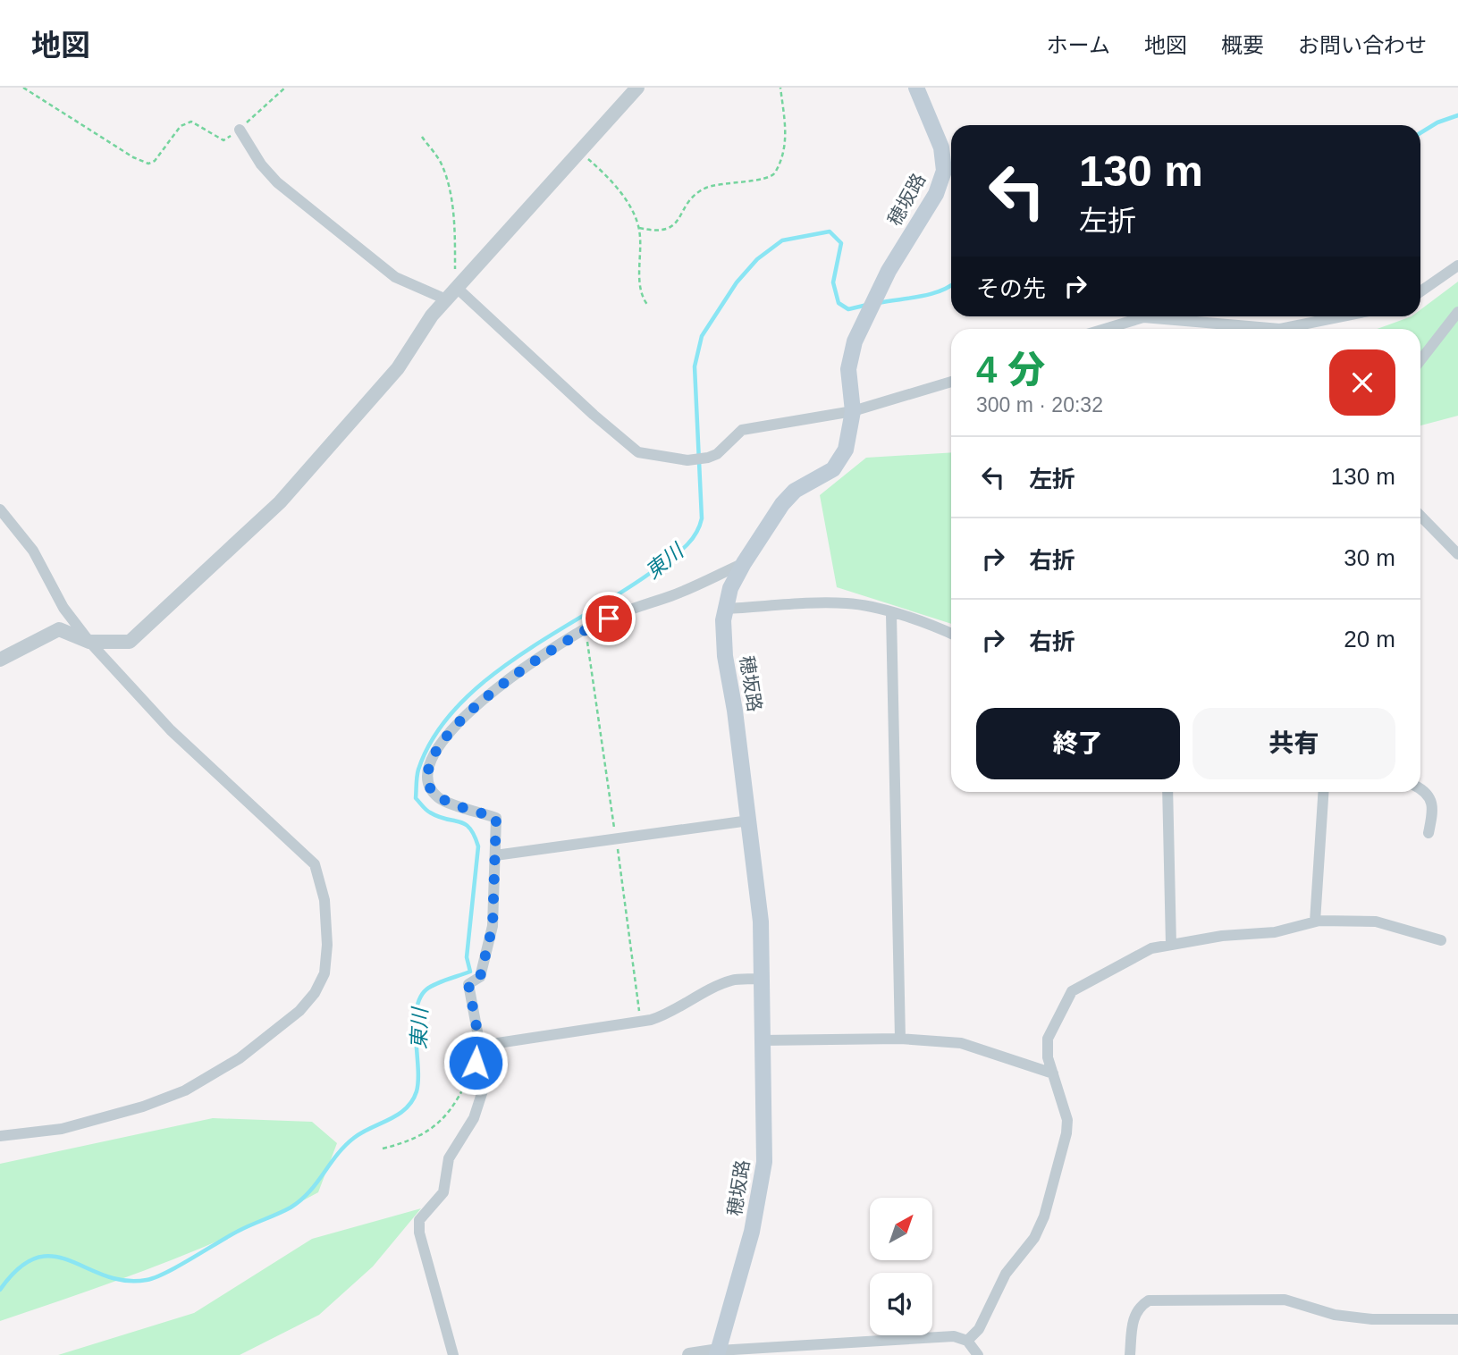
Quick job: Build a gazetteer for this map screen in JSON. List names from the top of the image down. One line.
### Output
{"streets":{"main road":["穂坂路"]},"water":["東川"],"north":"top right","page":{"header":"地図","nav":["ホーム","地図","概要","お問い合わせ"],"turn":["130 m","左折"],"then":"その先","heading":["4 分","300 m · 20:32"],"list":[{"name":"左折","value":"130 m"},{"name":"右折","value":"30 m"},{"name":"右折","value":"20 m"}],"buttons":["終了","共有"]}}
